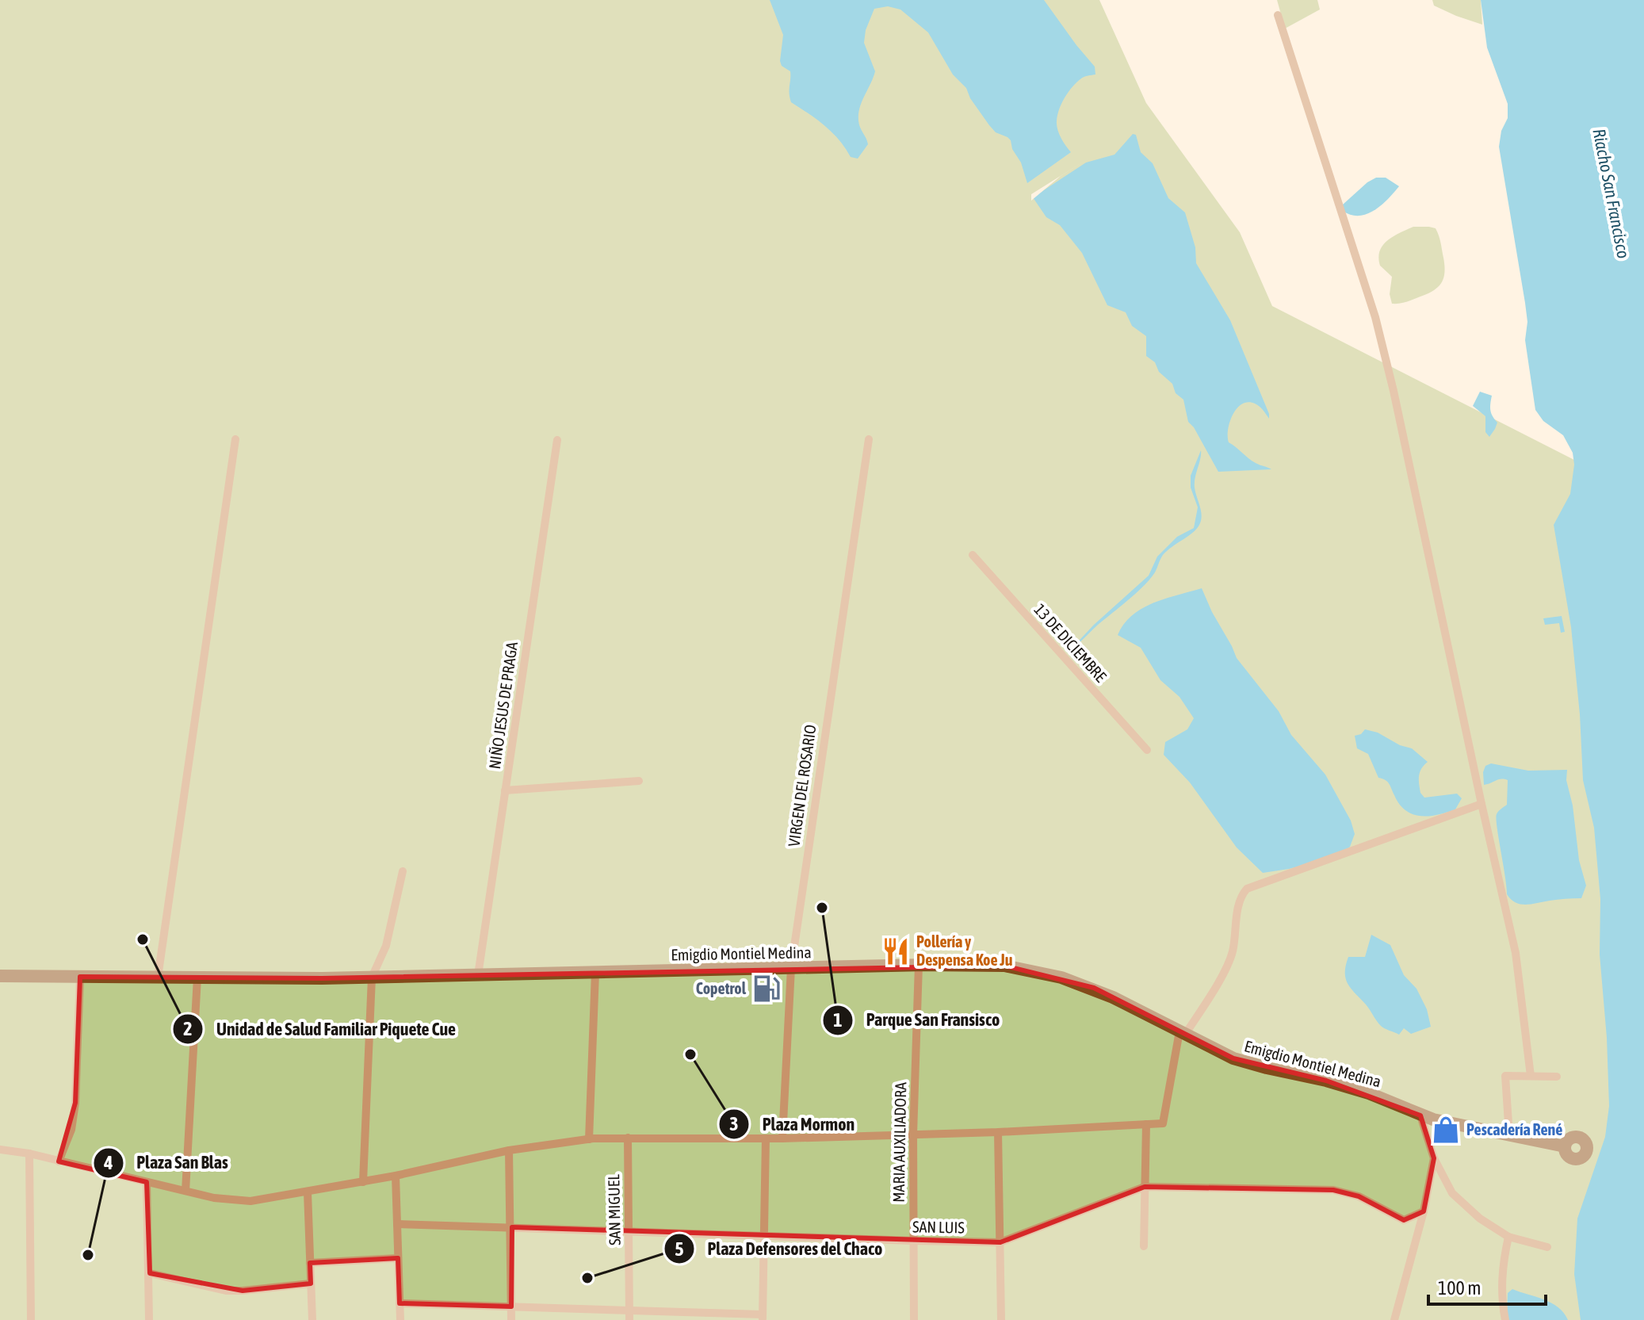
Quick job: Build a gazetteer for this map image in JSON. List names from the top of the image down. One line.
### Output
{"streets":{"main road":["Emigdio Montiel Medina"],"street":["13 DE DICIEMBRE","NIÑO JESUS DE PRAGA","VIRGEN DEL ROSARIO","MARIA AUXILIADORA","SAN MIGUEL","SAN LUIS"]},"crossings":[["NIÑO JESUS DE PRAGA","Emigdio Montiel Medina"],["VIRGEN DEL ROSARIO","Emigdio Montiel Medina"],["Emigdio Montiel Medina","MARIA AUXILIADORA"],["MARIA AUXILIADORA","SAN LUIS"],["SAN MIGUEL","SAN LUIS"]],"water":["Riacho San Francisco"],"places":{"other":["Parque San Fransisco","Unidad de Salud Familiar Piquete Cue","Plaza Mormon","Plaza San Blas","Plaza Defensores del Chaco"],"restaurant":["Pollería y Despensa Koe Ju"],"fuel station":["Copetrol"],"shop":["Pescadería René"]},"scale_bar":"100 m"}
